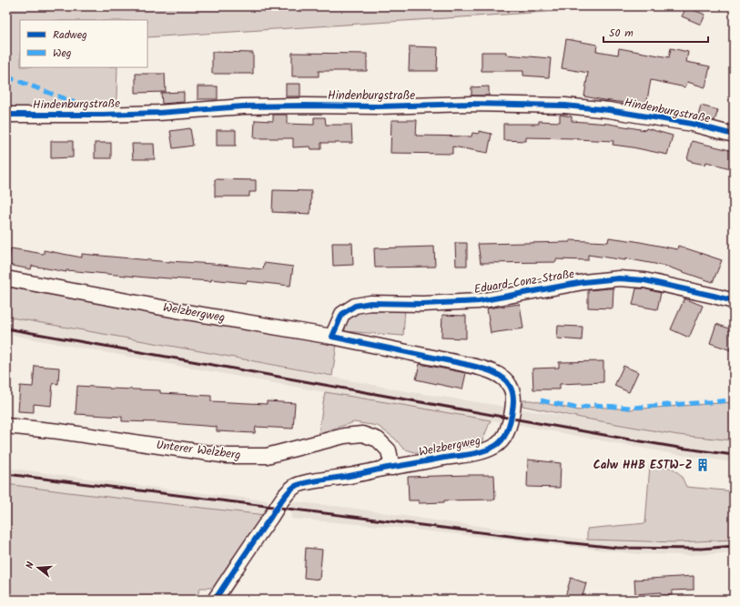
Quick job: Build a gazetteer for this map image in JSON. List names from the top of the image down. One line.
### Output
{"streets":{"street":["Hindenburgstraße","Eduard-Conz-Straße","Welzbergweg","Unterer Welzberg"]},"crossings":[["Eduard-Conz-Straße","Welzbergweg"],["Welzbergweg","Unterer Welzberg"]],"places":{"building":["Calw HHB ESTW-Z"]},"legend":["Radweg","Weg"],"scale_bar":"50 m","north":"left"}
